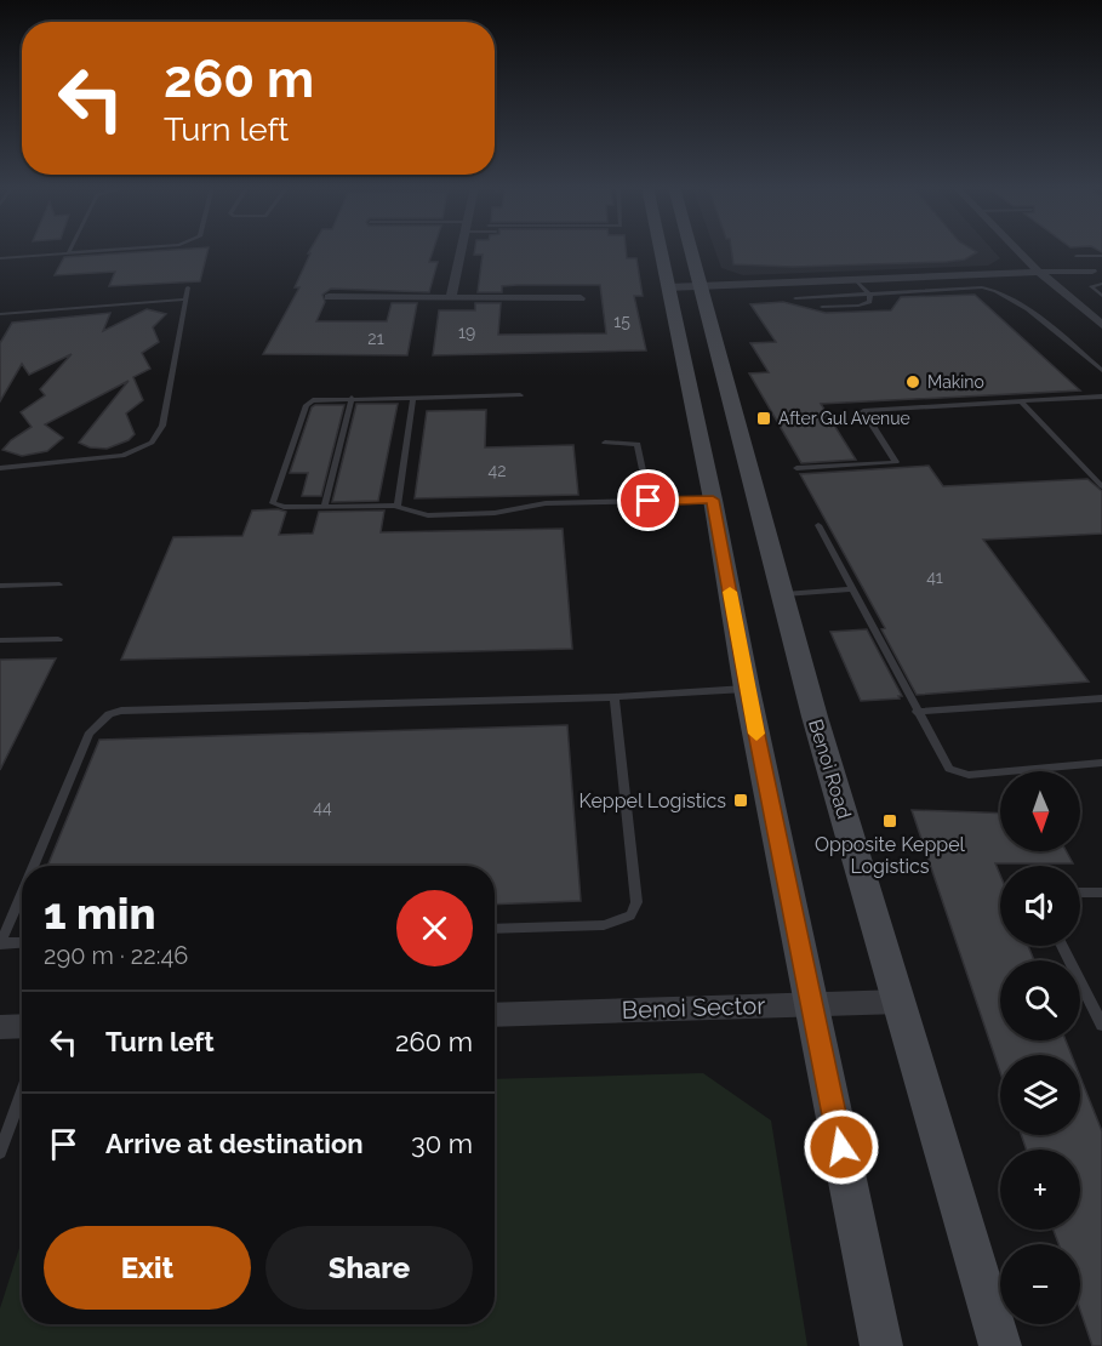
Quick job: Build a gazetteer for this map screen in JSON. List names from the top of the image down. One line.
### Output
{"streets":{"main road":["Benoi Road"],"street":["Benoi Sector"]},"crossings":[["Benoi Road","Benoi Sector"]],"places":{"other":["Makino"],"transit":["After Gul Avenue","Keppel Logistics","Opposite Keppel Logistics"]},"house_numbers":["15","19","21","42","41","44"],"north":"bottom","page":{"turn":["260 m","Turn left"],"map_buttons":["+","−"],"heading":["1 min","290 m · 22:46"],"list":[{"name":"Turn left","value":"260 m"},{"name":"Arrive at destination","value":"30 m"}],"buttons":["Exit","Share"]}}
